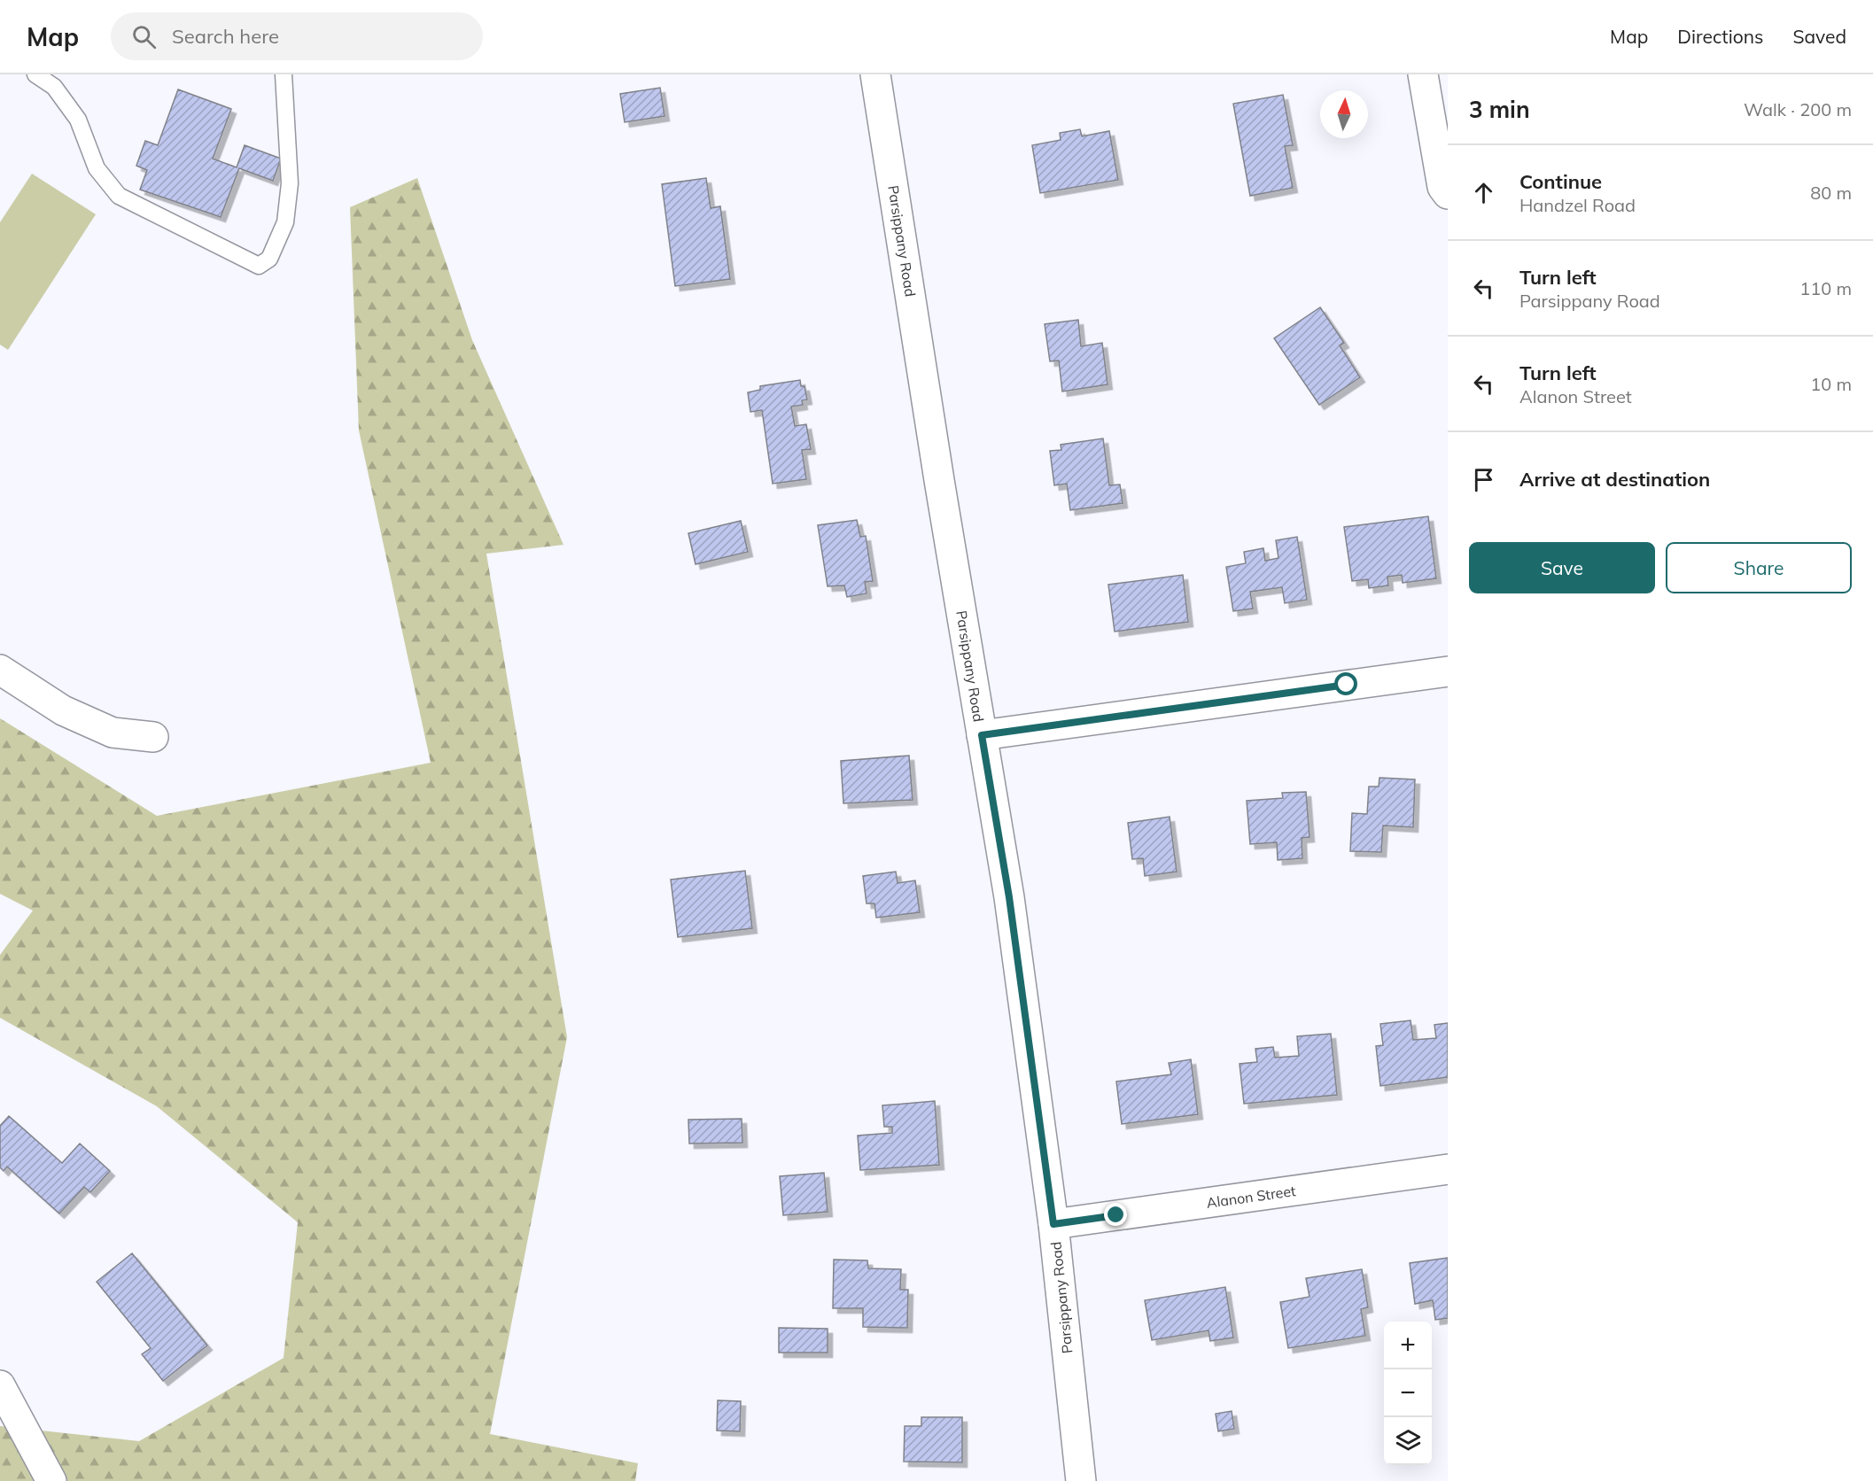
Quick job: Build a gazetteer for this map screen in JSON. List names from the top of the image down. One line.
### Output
{"streets":{"main road":["Parsippany Road","Alanon Street"]},"crossings":[["Parsippany Road","Alanon Street"]],"north":"top","page":{"header":"Map","search":"Search here","nav":["Map","Directions","Saved"],"heading":["3 min","Walk · 200 m"],"list":[["Continue","Handzel Road","80 m"],["Turn left","Parsippany Road","110 m"],["Turn left","Alanon Street","10 m"],"Arrive at destination"],"buttons":["Save","Share"],"map_buttons":["+","−"]}}
